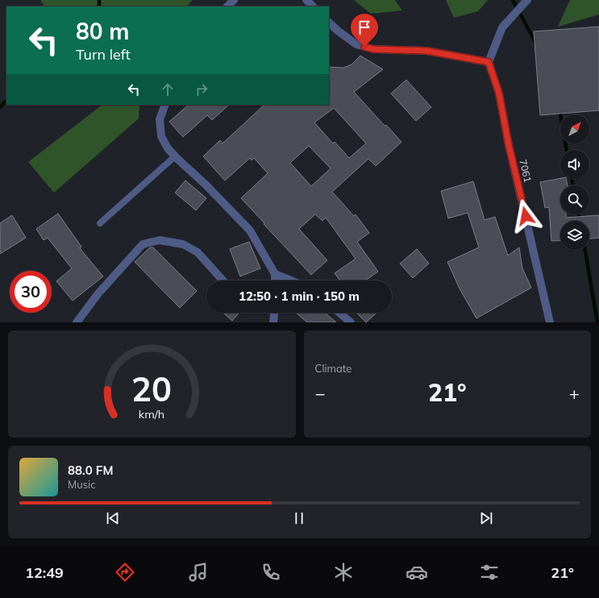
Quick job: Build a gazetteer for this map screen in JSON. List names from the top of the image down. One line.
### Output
{"streets":{"street":["7061"]},"north":"top right","page":{"turn":["80 m","Turn left"],"limit":"30","trip":"12:50 · 1 min · 150 m","tile":"Climate","heat":["−","21°","+"],"song":["88.0 FM","Music"],"tabs":["12:49","21°"],"gauge":["20","km/h"]}}
